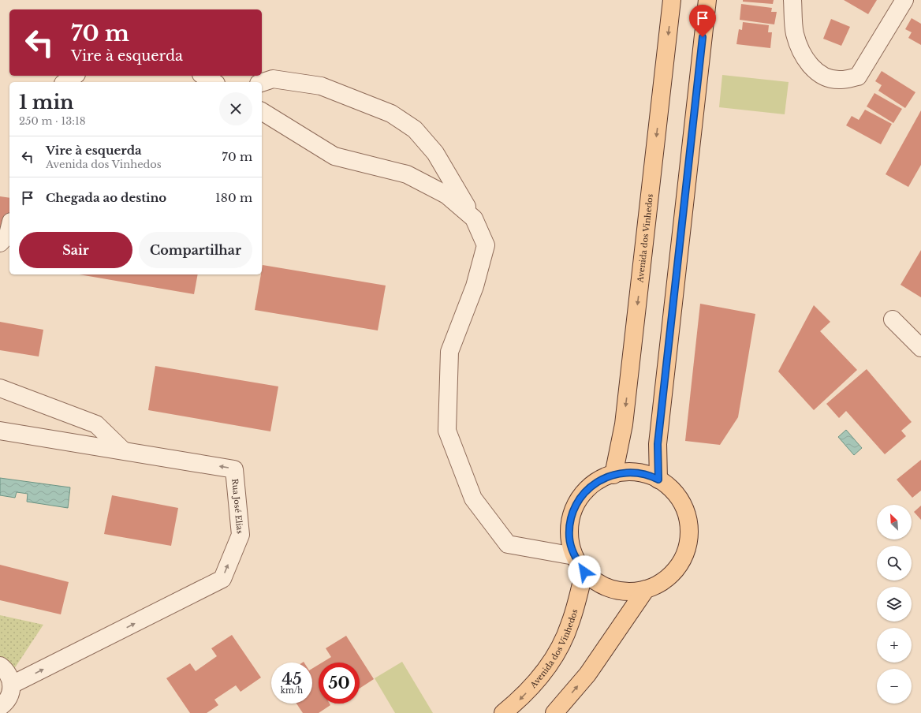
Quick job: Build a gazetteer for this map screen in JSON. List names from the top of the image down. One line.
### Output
{"streets":{"main road":["Avenida dos Vinhedos"],"street":["Rua José Elias"]},"north":"top left","page":{"turn":["70 m","Vire à esquerda"],"heading":["1 min","250 m · 13:18"],"list":[{"name":"Vire à esquerda","note":"Avenida dos Vinhedos","value":"70 m"},{"name":"Chegada ao destino","value":"180 m"}],"buttons":["Sair","Compartilhar"],"map_buttons":["+","−"],"speed":"45 km/h","limit":"50"}}
